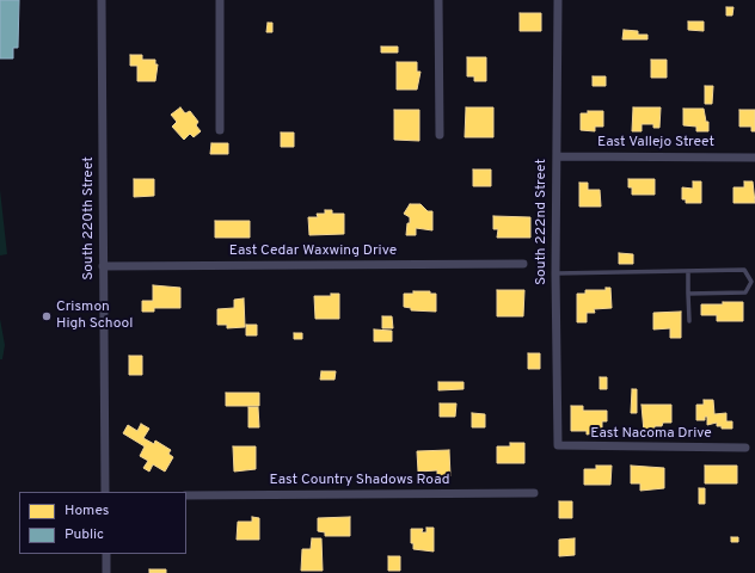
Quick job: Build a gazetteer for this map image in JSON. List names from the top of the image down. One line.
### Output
{"streets":{"street":["East Vallejo Street","South 220th Street","South 222nd Street","East Cedar Waxwing Drive","East Nacoma Drive","East Country Shadows Road"]},"crossings":[["East Vallejo Street","South 222nd Street"],["South 220th Street","East Cedar Waxwing Drive"],["South 222nd Street","East Nacoma Drive"]],"places":["Crismon High School"],"legend":["Homes","Public"]}
